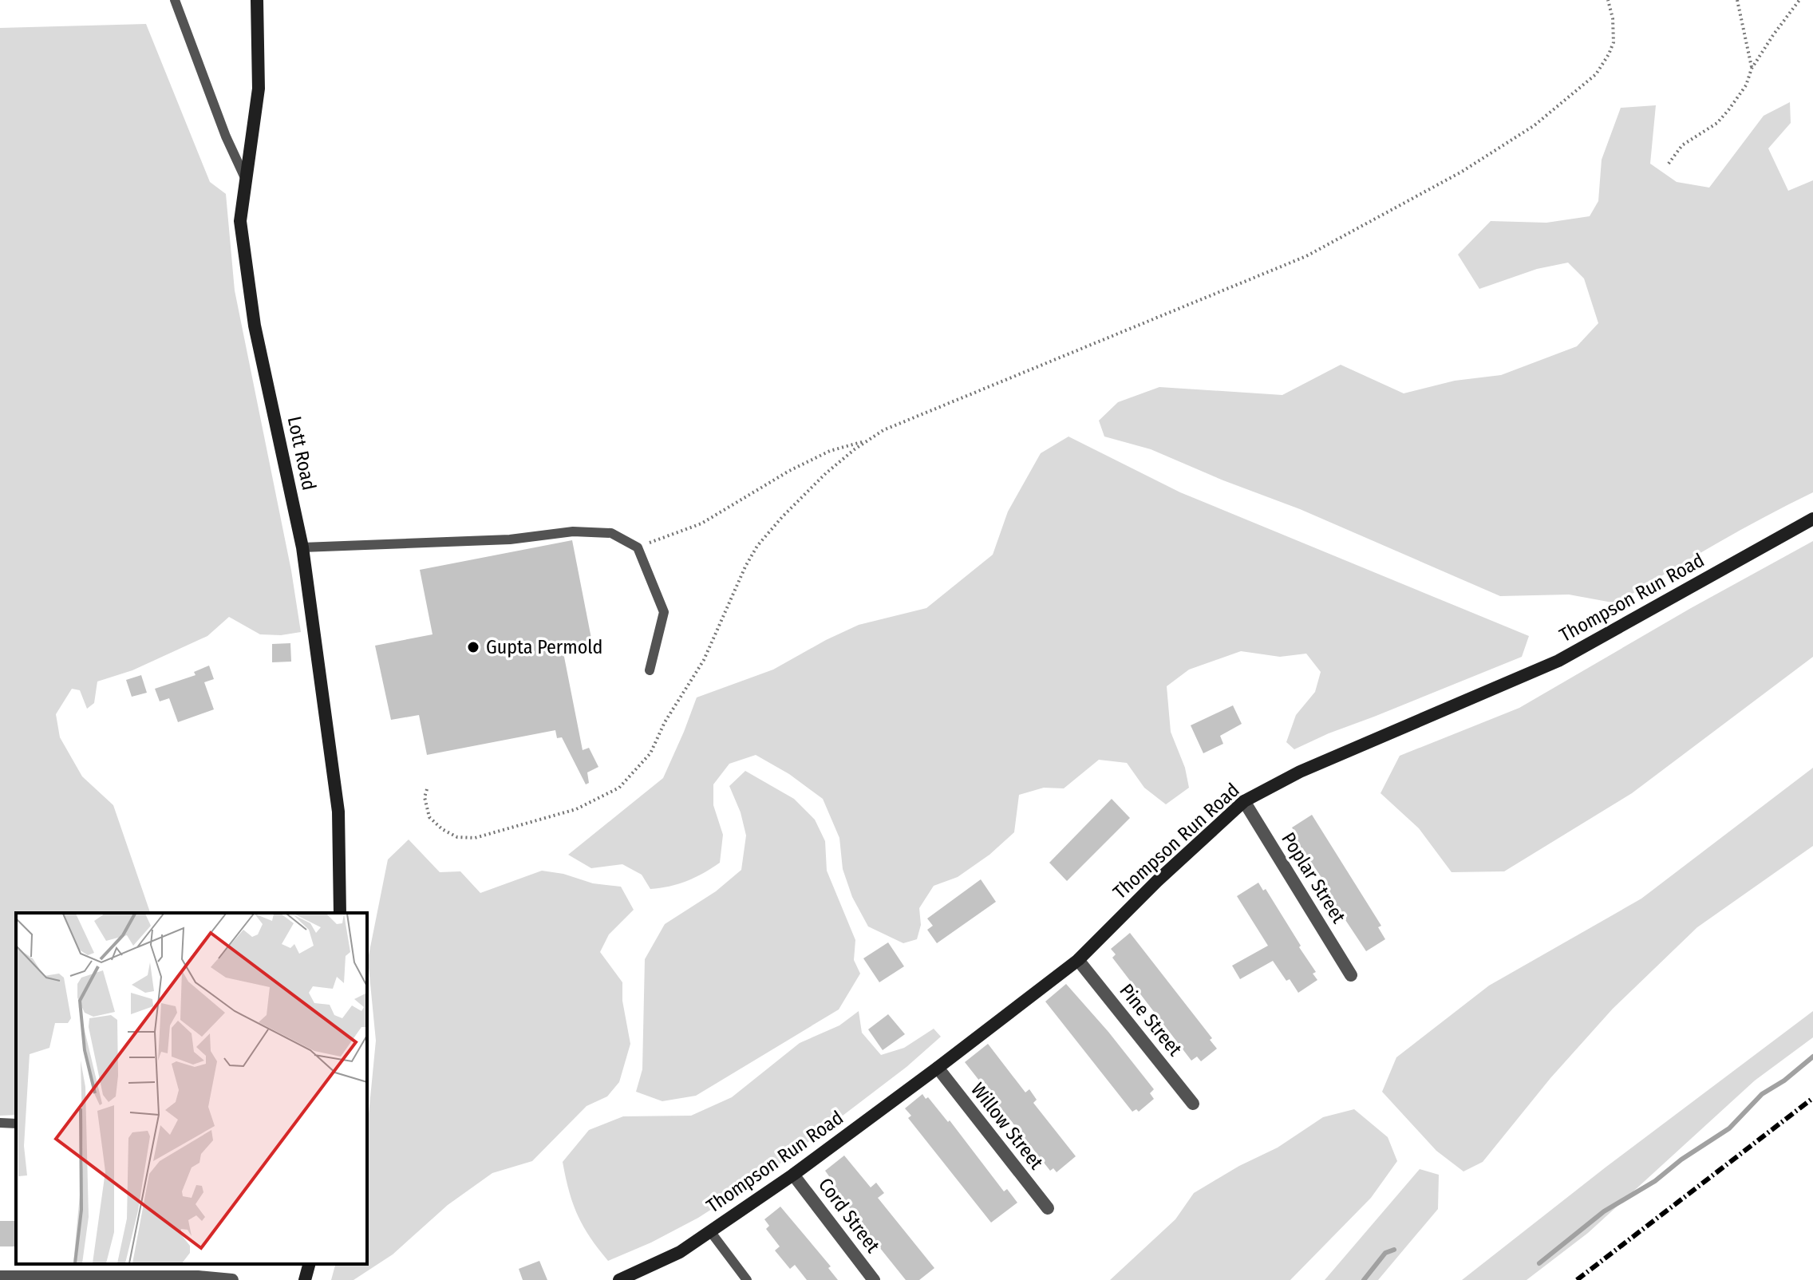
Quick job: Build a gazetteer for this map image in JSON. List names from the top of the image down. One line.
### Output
{"streets":{"street":["Lott Road","Thompson Run Road","Poplar Street","Pine Street","Willow Street","Cord Street"]},"crossings":[["Thompson Run Road","Poplar Street"],["Thompson Run Road","Pine Street"],["Thompson Run Road","Willow Street"],["Thompson Run Road","Cord Street"]],"places":["Gupta Permold"]}
